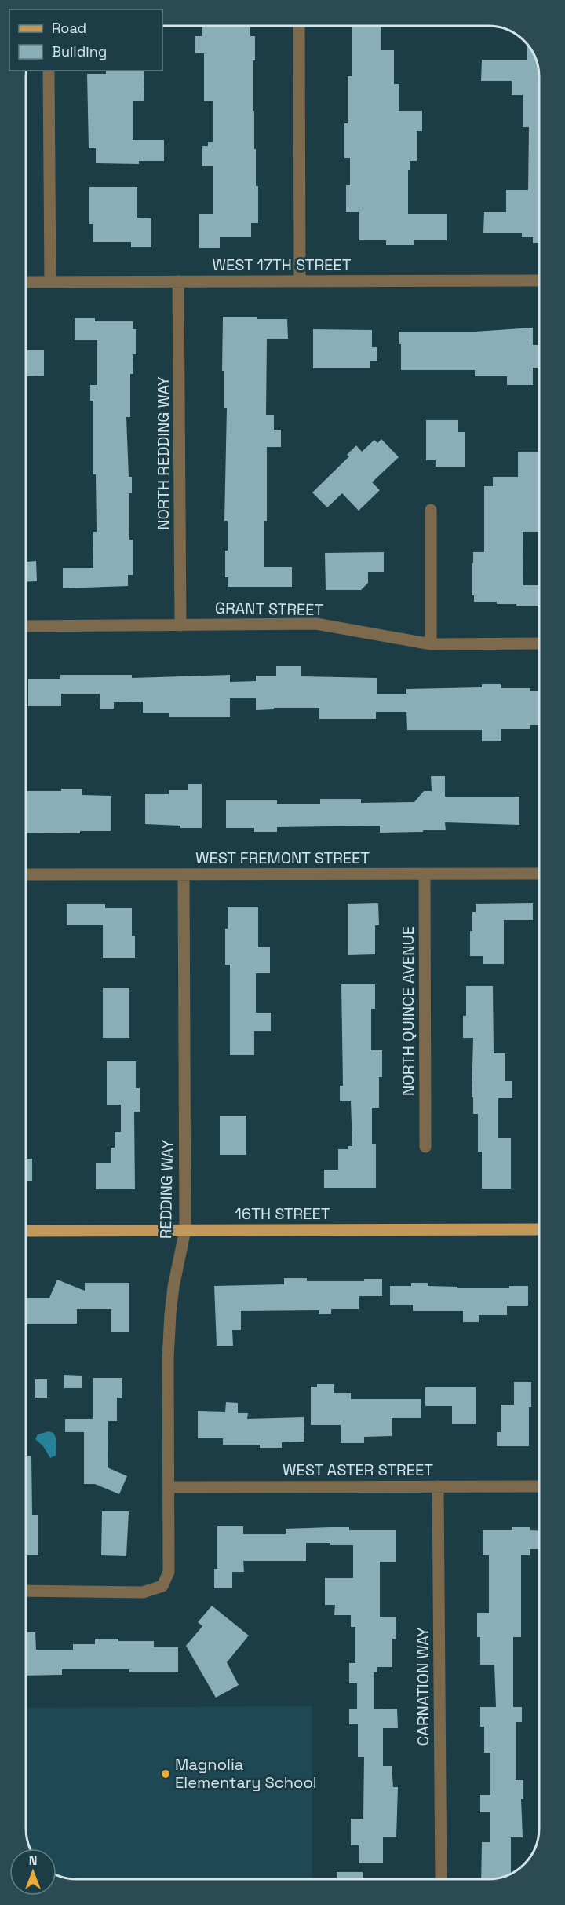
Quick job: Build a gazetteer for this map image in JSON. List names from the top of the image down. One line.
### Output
{"streets":{"main road":["16TH STREET"],"street":["WEST 17TH STREET","NORTH REDDING WAY","GRANT STREET","WEST FREMONT STREET","NORTH QUINCE AVENUE","REDDING WAY","WEST ASTER STREET","CARNATION WAY"]},"crossings":[["WEST 17TH STREET","NORTH REDDING WAY"],["NORTH REDDING WAY","GRANT STREET"],["WEST FREMONT STREET","NORTH QUINCE AVENUE"],["WEST FREMONT STREET","REDDING WAY"],["REDDING WAY","16TH STREET"],["REDDING WAY","WEST ASTER STREET"],["WEST ASTER STREET","CARNATION WAY"]],"places":["Magnolia Elementary School"],"legend":["Road","Building"],"north":"top"}
